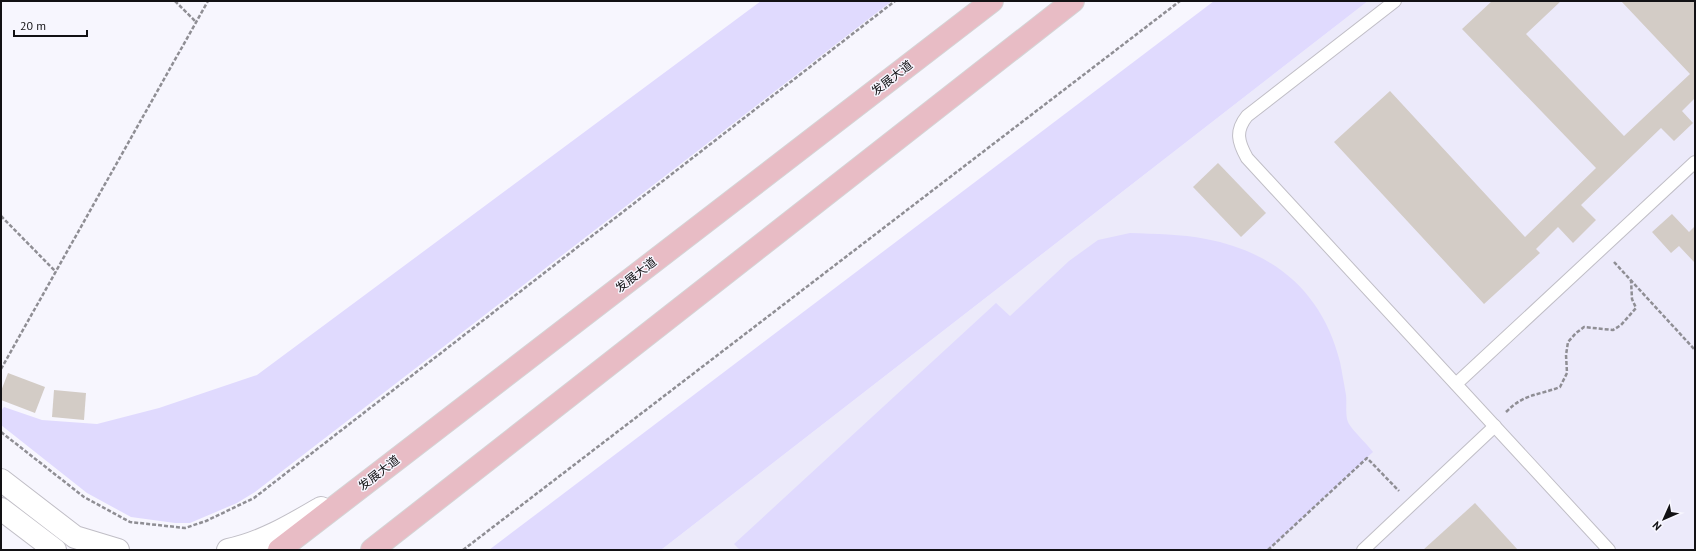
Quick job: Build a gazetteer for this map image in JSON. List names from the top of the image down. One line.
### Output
{"streets":{"main road":["发展大道"]},"scale_bar":"20 m","north":"bottom left"}
